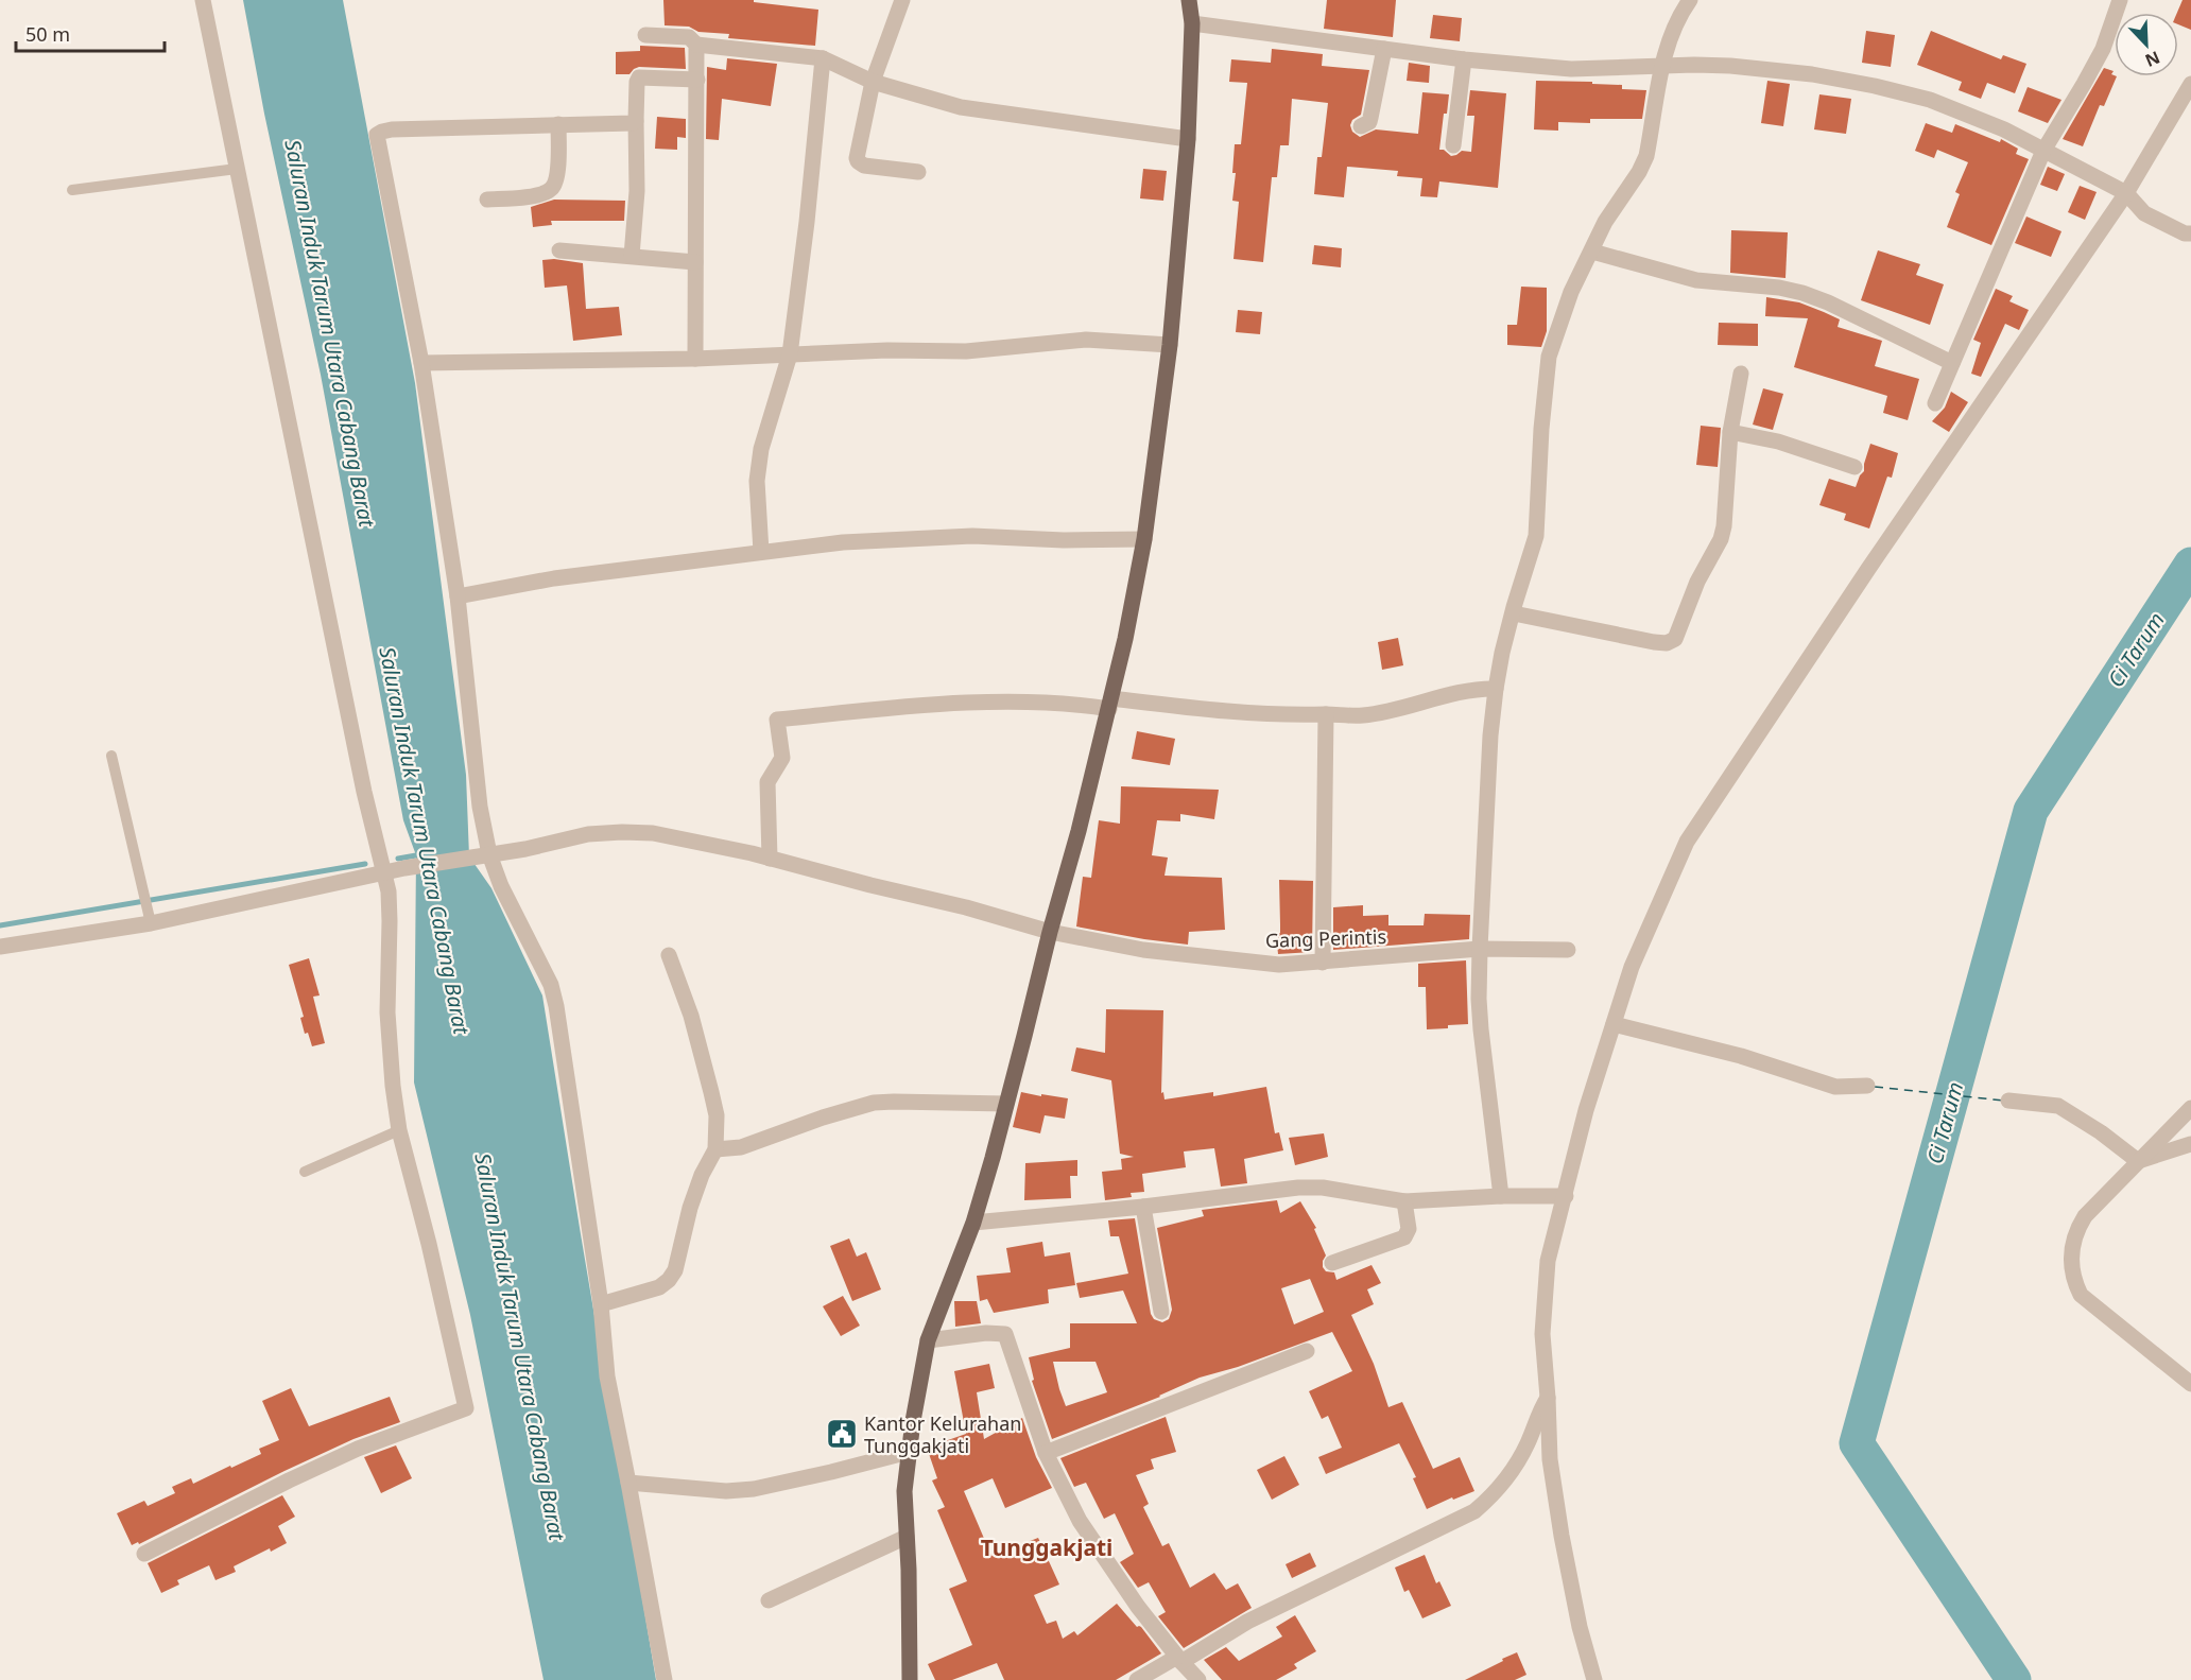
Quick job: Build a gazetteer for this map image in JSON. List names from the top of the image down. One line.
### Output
{"streets":{"street":["Gang Perintis"]},"districts":["Tunggakjati"],"water":["Saluran Induk Tarum Utara Cabang Barat","Ci Tarum"],"places":{"public building":["Kantor Kelurahan Tunggakjati"]},"scale_bar":"50 m","north":"bottom right"}
